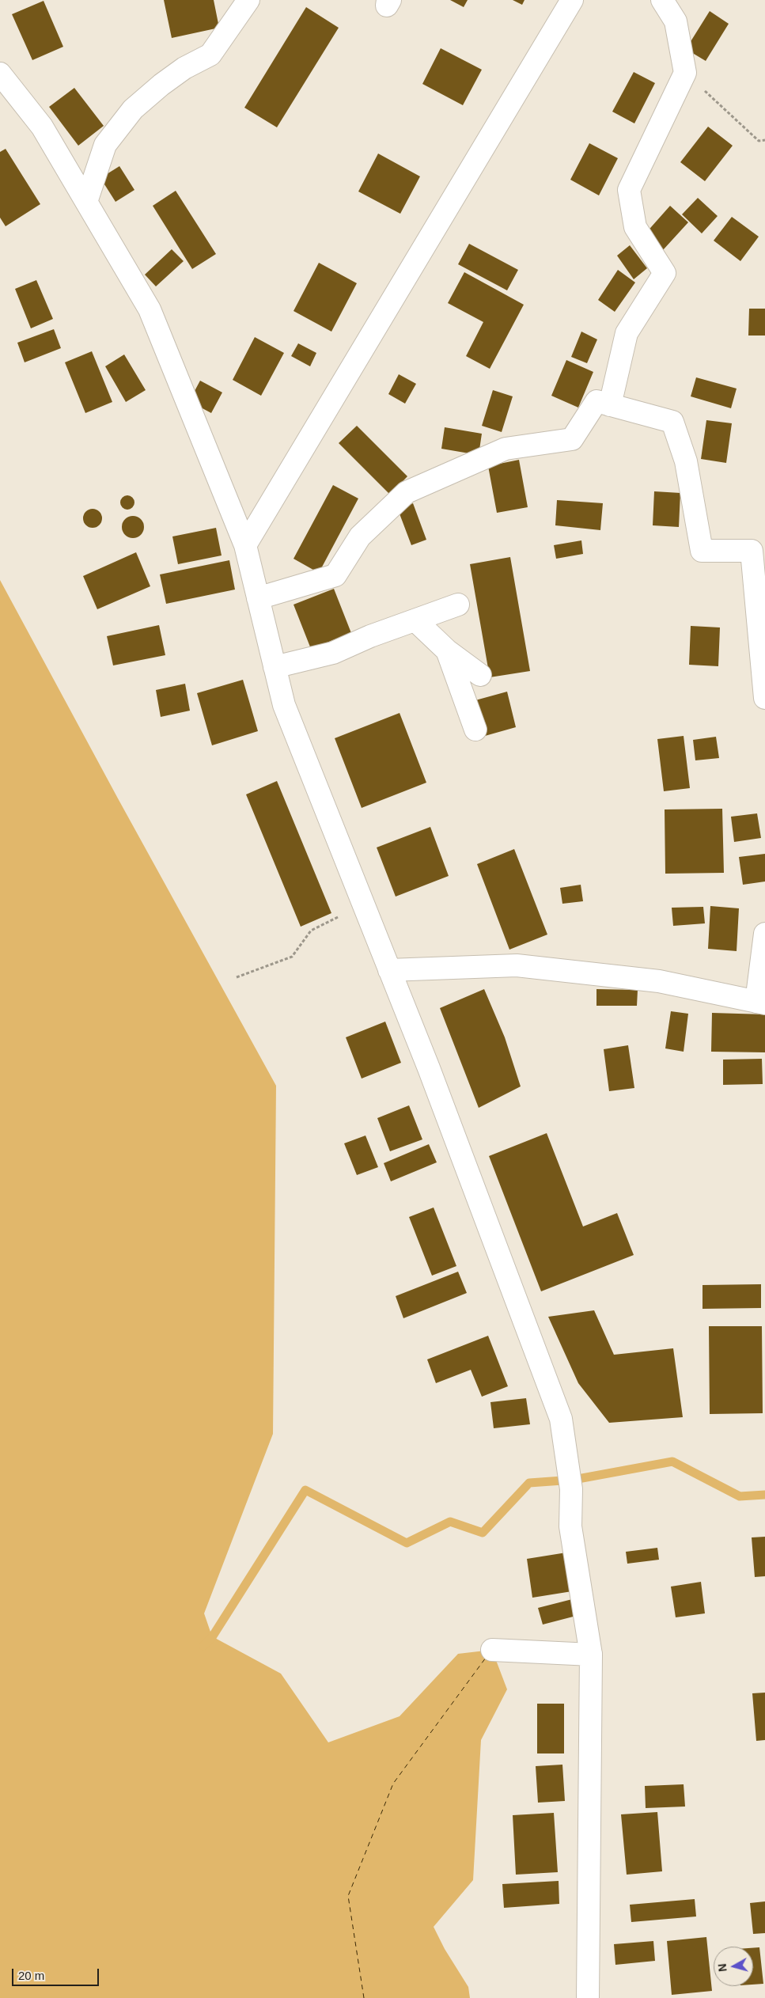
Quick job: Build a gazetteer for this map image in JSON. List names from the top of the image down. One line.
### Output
{"scale_bar":"20 m","north":"left"}
